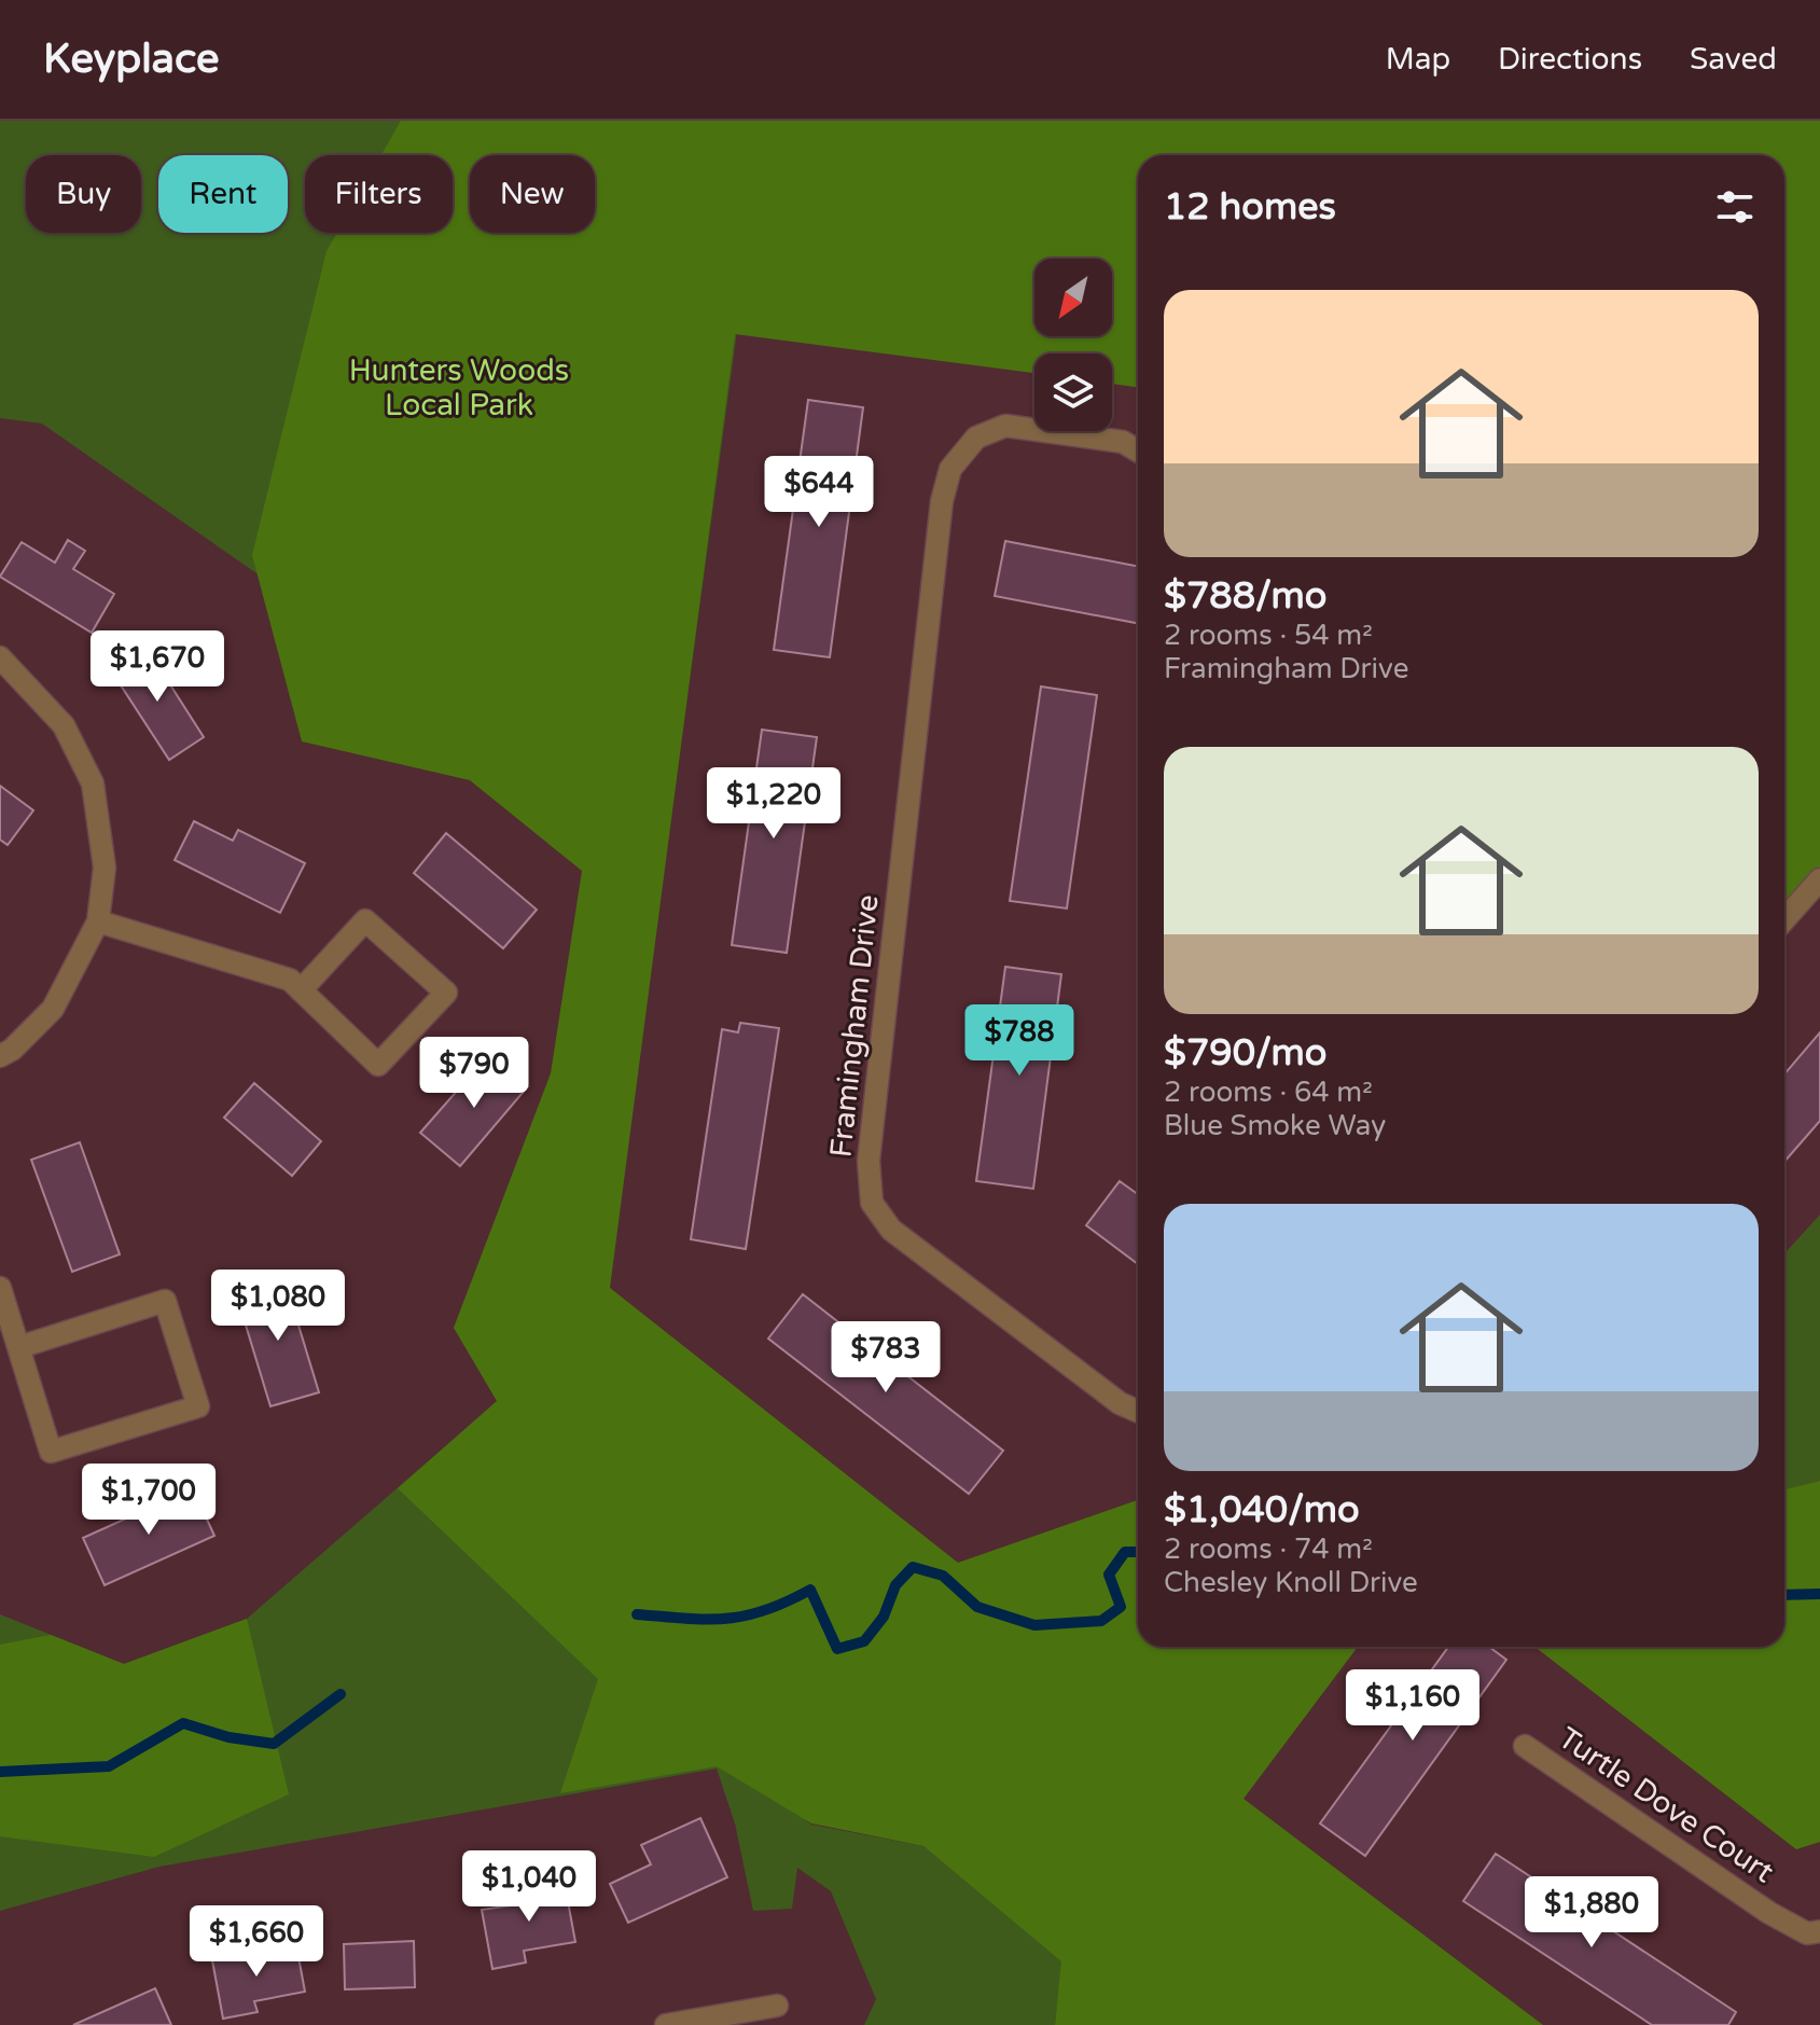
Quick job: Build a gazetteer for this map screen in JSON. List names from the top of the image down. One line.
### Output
{"streets":{"street":["Framingham Drive","Turtle Dove Court"]},"parks":["Hunters Woods Local Park"],"north":"bottom left","page":{"header":"Keyplace","nav":["Map","Directions","Saved"],"chip":["Buy","Rent","Filters","New"],"heading":"12 homes","list":[{"name":"$788/mo","note":"2 rooms · 54 m² · Framingham Drive"},{"name":"$790/mo","note":"2 rooms · 64 m² · Blue Smoke Way"},{"name":"$1,040/mo","note":"2 rooms · 74 m² · Chesley Knoll Drive"}],"price":["$644","$1,670","$1,220","$788","$790","$1,080","$783","$1,700","$1,160","$1,040","$1,880","$1,660"]}}
